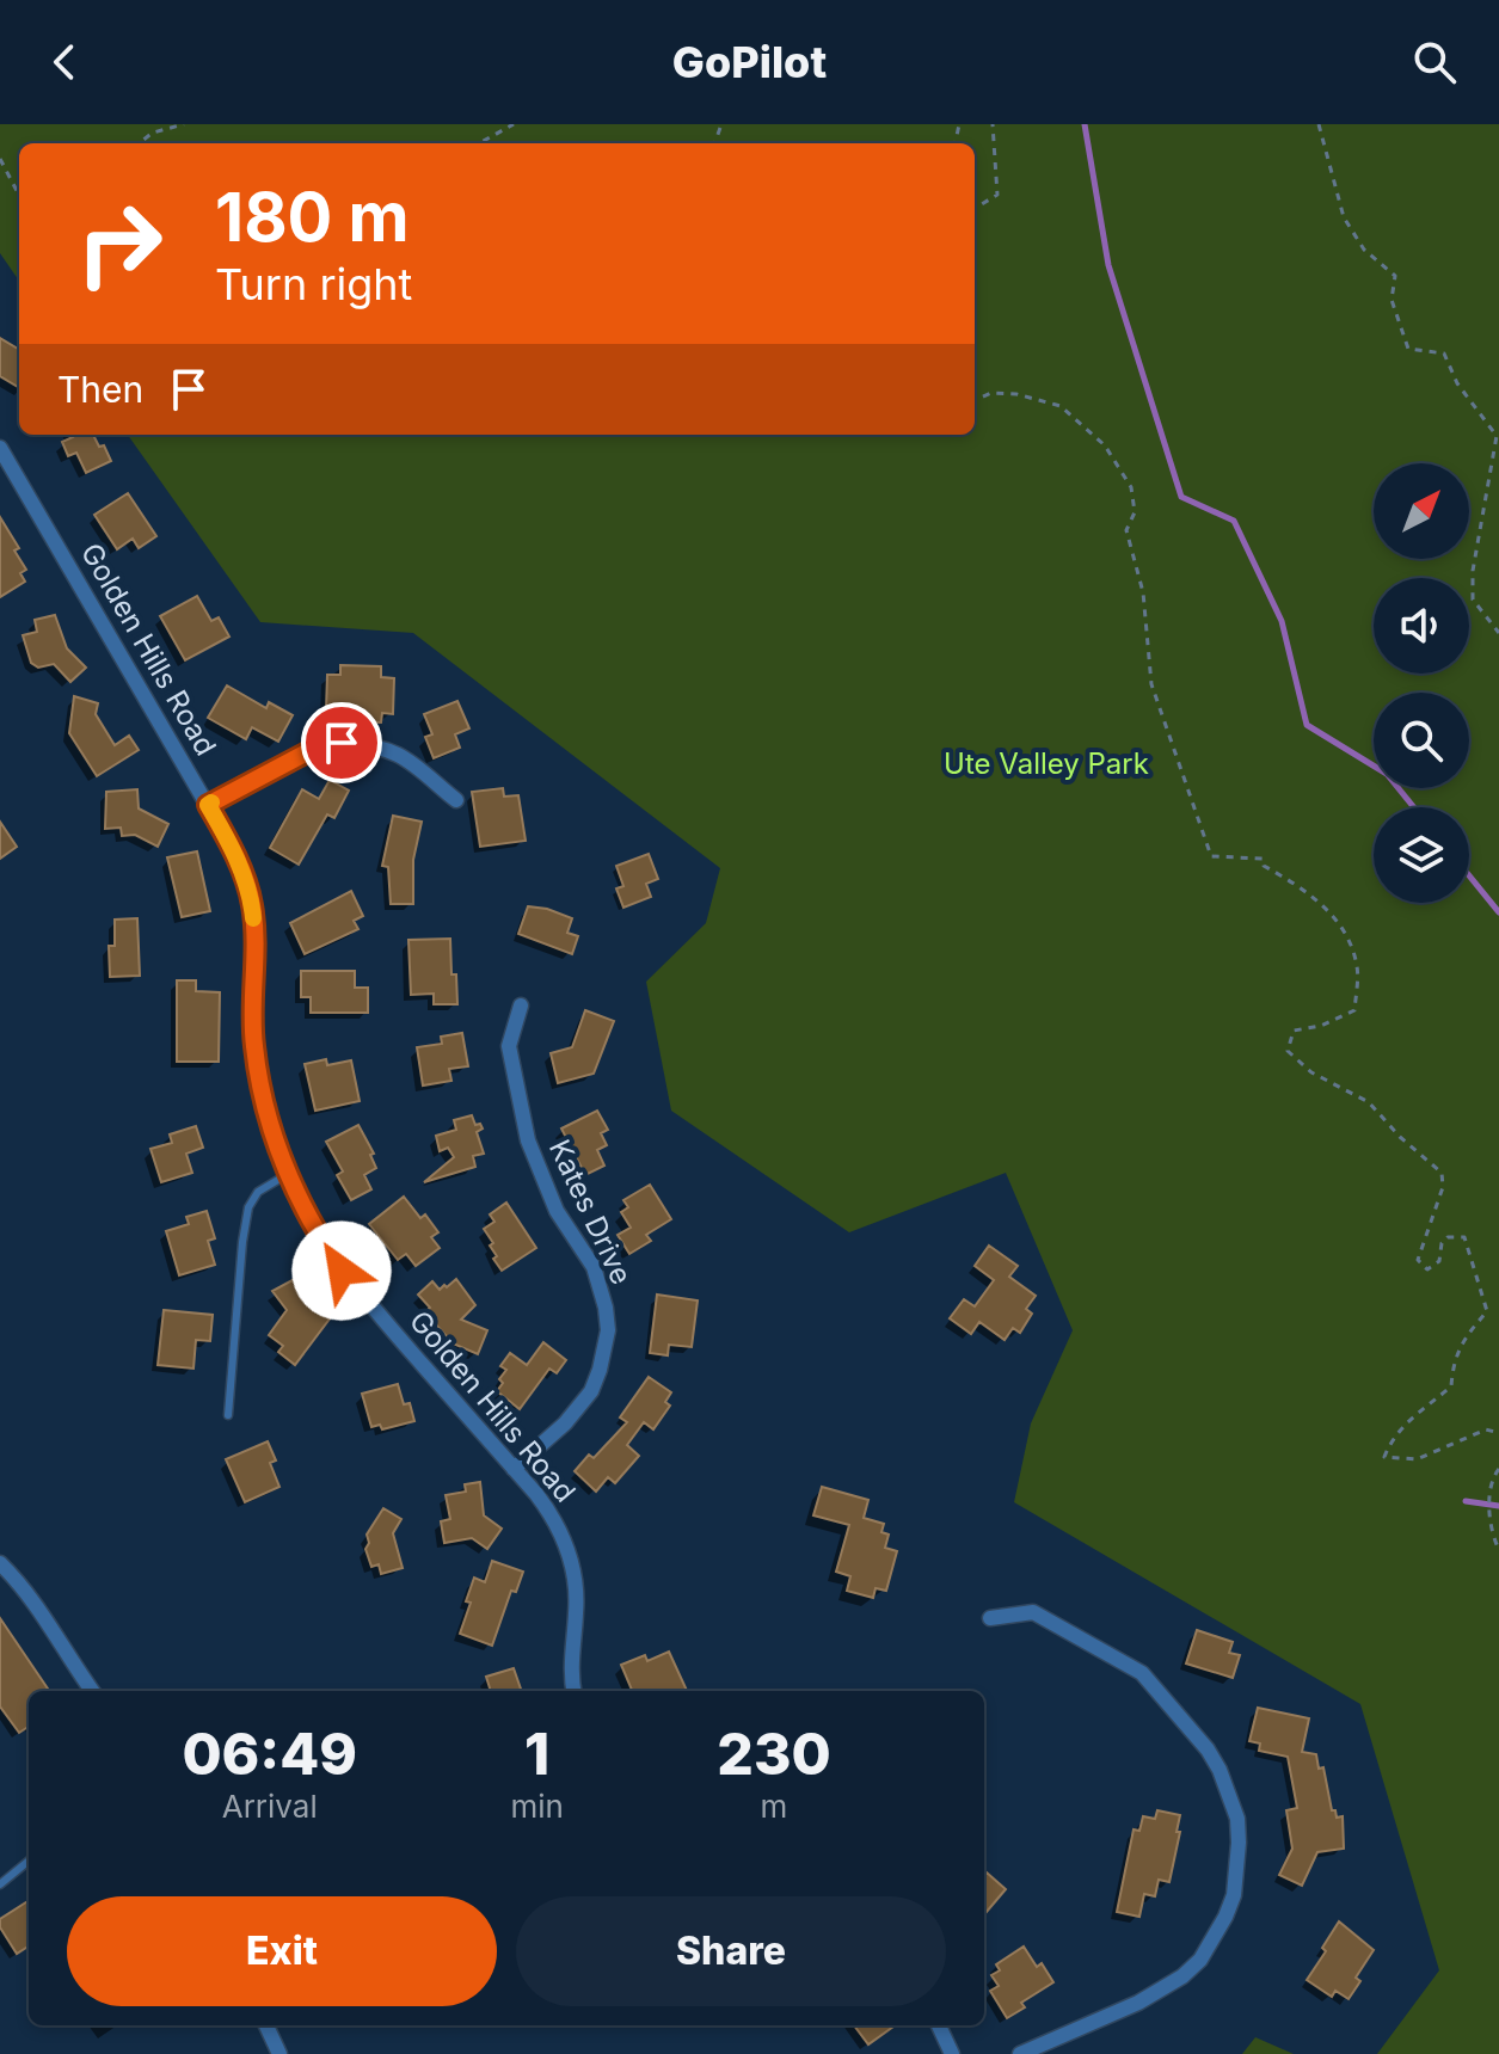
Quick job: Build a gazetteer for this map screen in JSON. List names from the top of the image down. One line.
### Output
{"streets":{"street":["Golden Hills Road","Kates Drive"]},"crossings":[["Golden Hills Road","Kates Drive"]],"parks":["Ute Valley Park"],"north":"top right","page":{"header":"GoPilot","turn":["180 m","Turn right"],"then":"Then","eta":["06:49","Arrival","1","min","230","m"],"buttons":["Exit","Share"]}}
